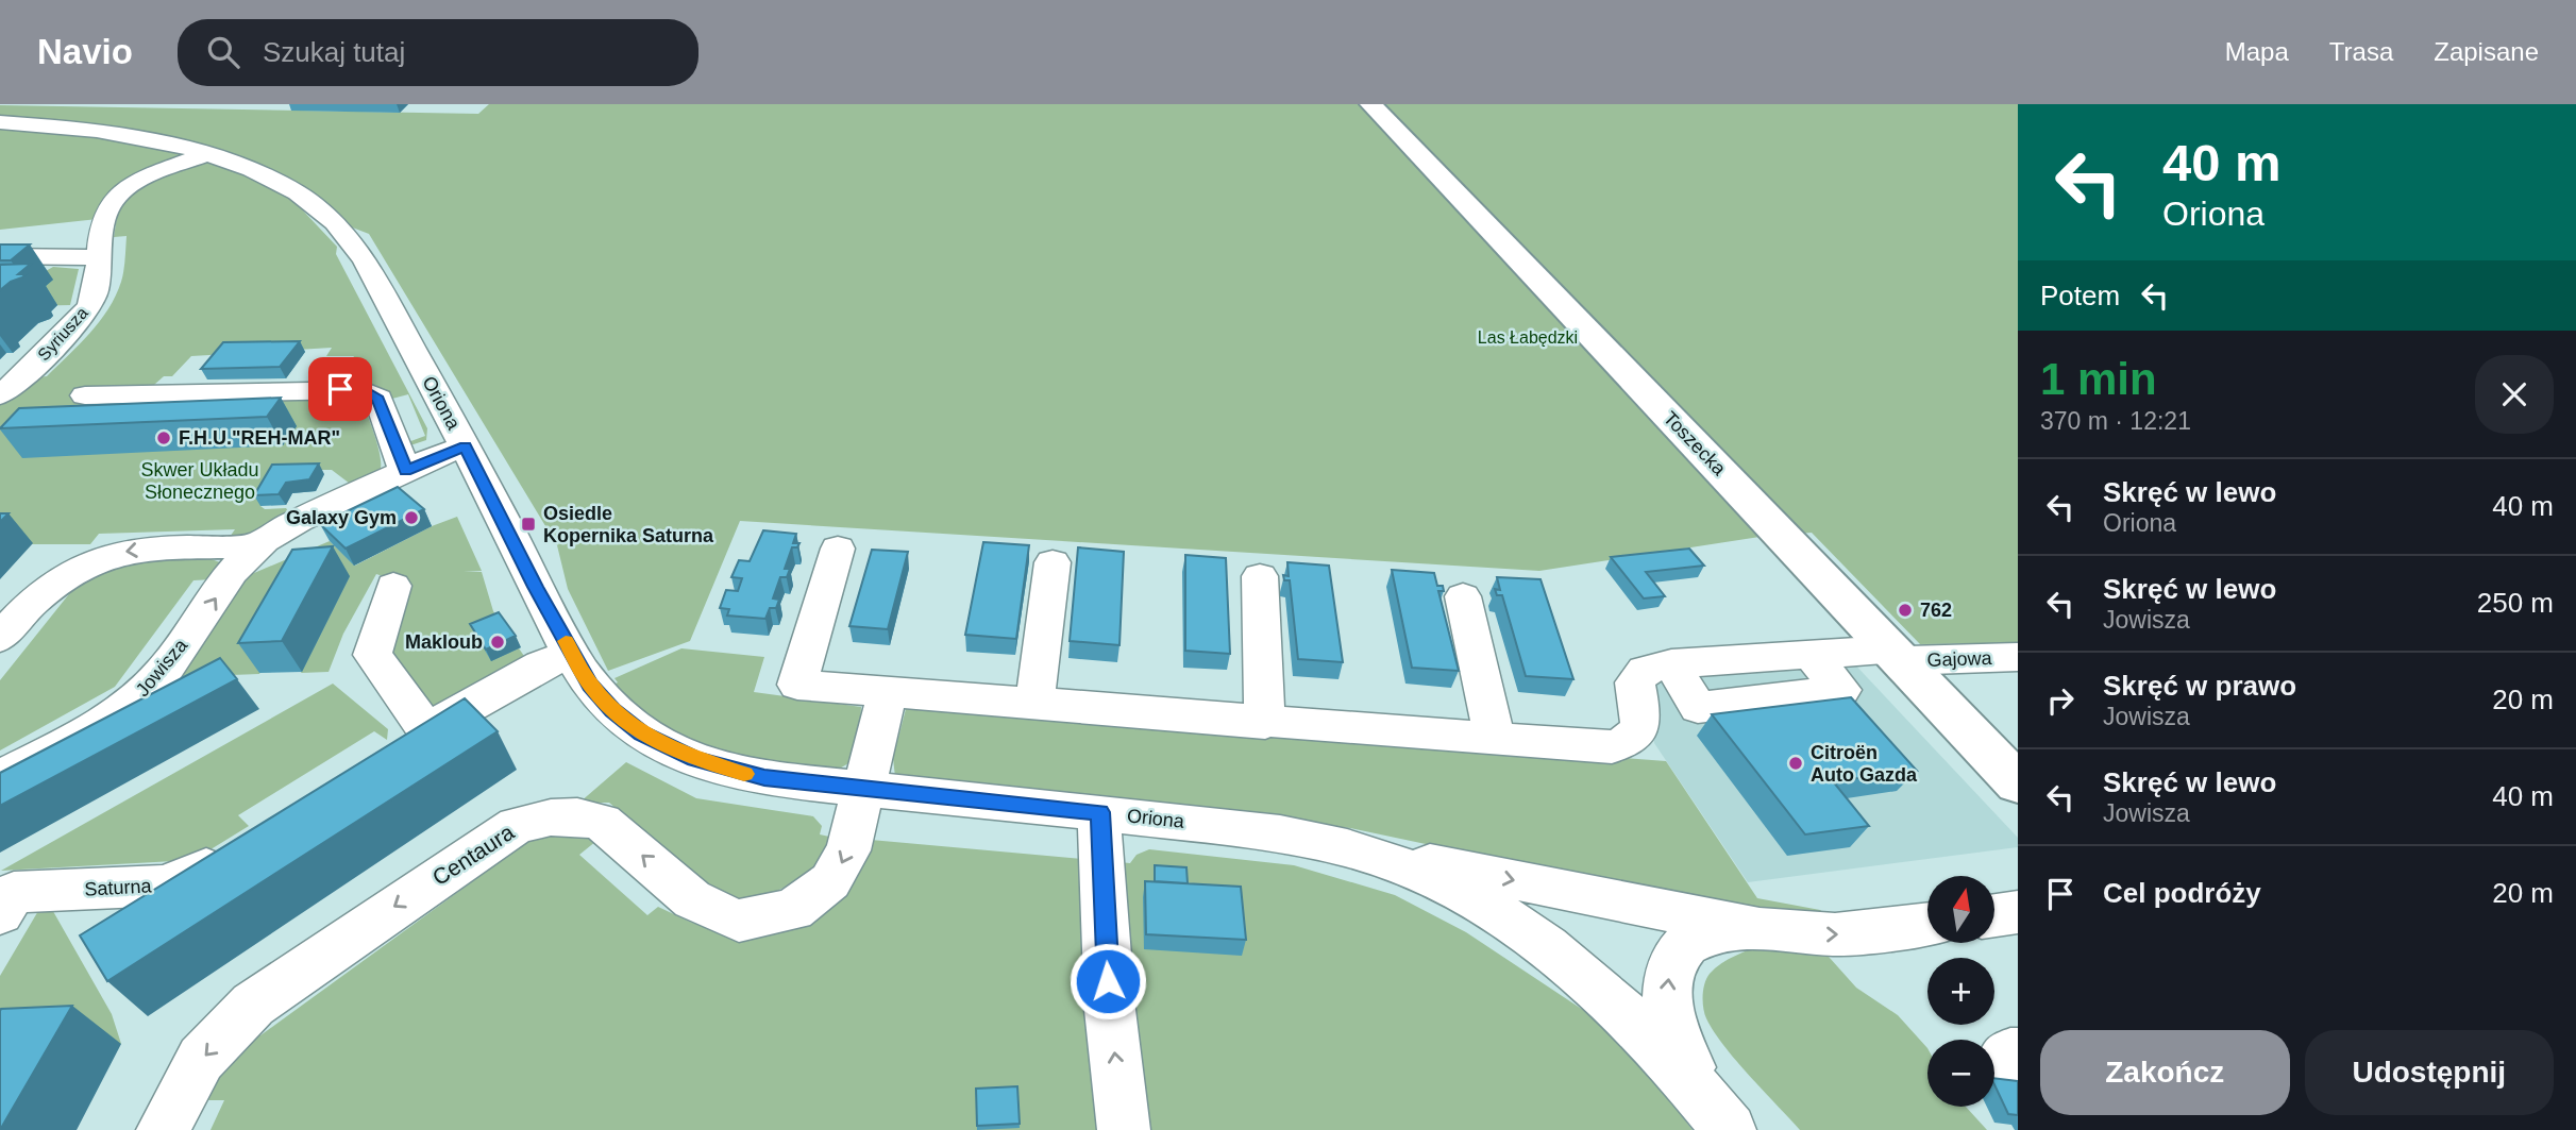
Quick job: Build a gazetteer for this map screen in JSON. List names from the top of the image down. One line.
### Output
{"streets":{"main road":["Toszecka"],"street":["Syriusza","Oriona","Gajowa","Jowisza","Centaura","Saturna"]},"crossings":[["Syriusza","Oriona"],["Oriona","Jowisza"],["Oriona","Centaura"],["Toszecka","Gajowa"]],"one_way":["Centaura"],"parks":["Las Łabędzki","Skwer Układu Słonecznego"],"places":{"other":["F.H.U.\"REH-MAR\"","Galaxy Gym","762","Makloub","Citroën Auto Gazda"],"transit":["Osiedle Kopernika Saturna"]},"north":"top","page":{"header":"Navio","search":"Szukaj tutaj","nav":["Mapa","Trasa","Zapisane"],"turn":["40 m","Oriona"],"then":"Potem","heading":["1 min","370 m · 12:21"],"list":[{"name":"Skręć w lewo","note":"Oriona","value":"40 m"},{"name":"Skręć w lewo","note":"Jowisza","value":"250 m"},{"name":"Skręć w prawo","note":"Jowisza","value":"20 m"},{"name":"Skręć w lewo","note":"Jowisza","value":"40 m"},{"name":"Cel podróży","value":"20 m"}],"map_buttons":["+","−"],"buttons":["Zakończ","Udostępnij"]}}
